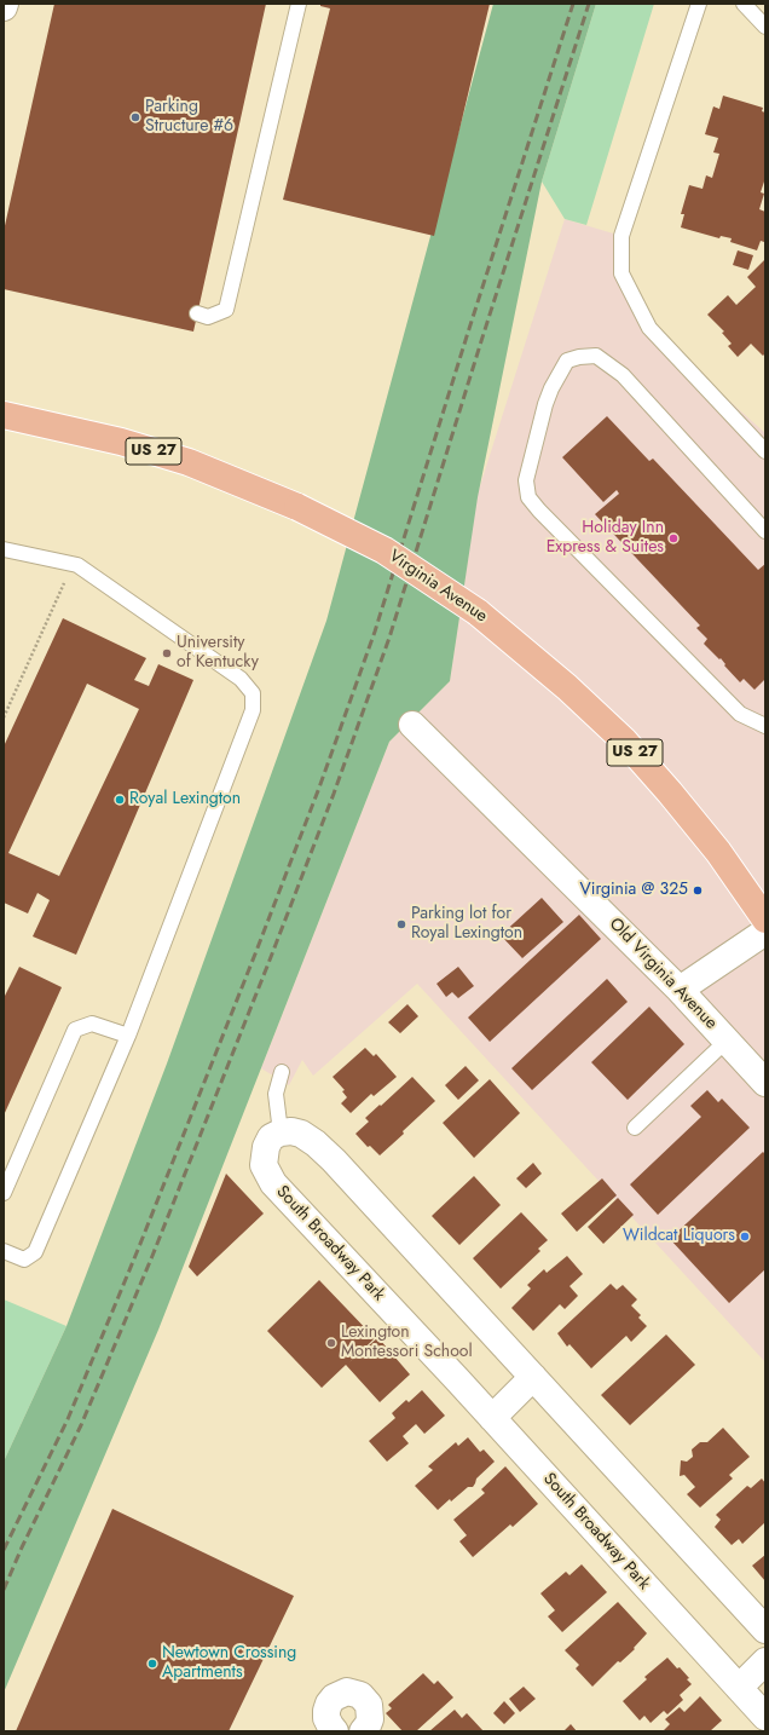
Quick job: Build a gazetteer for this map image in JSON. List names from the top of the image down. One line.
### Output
{"streets":{"main road":["US 27","Virginia Avenue"],"street":["Old Virginia Avenue","South Broadway Park"]},"places":["Parking Structure #6","Holiday Inn Express & Suites","University of Kentucky","Royal Lexington","Virginia @ 325","Parking lot for Royal Lexington","Wildcat Liquors","Lexington Montessori School","Newtown Crossing Apartments"]}
